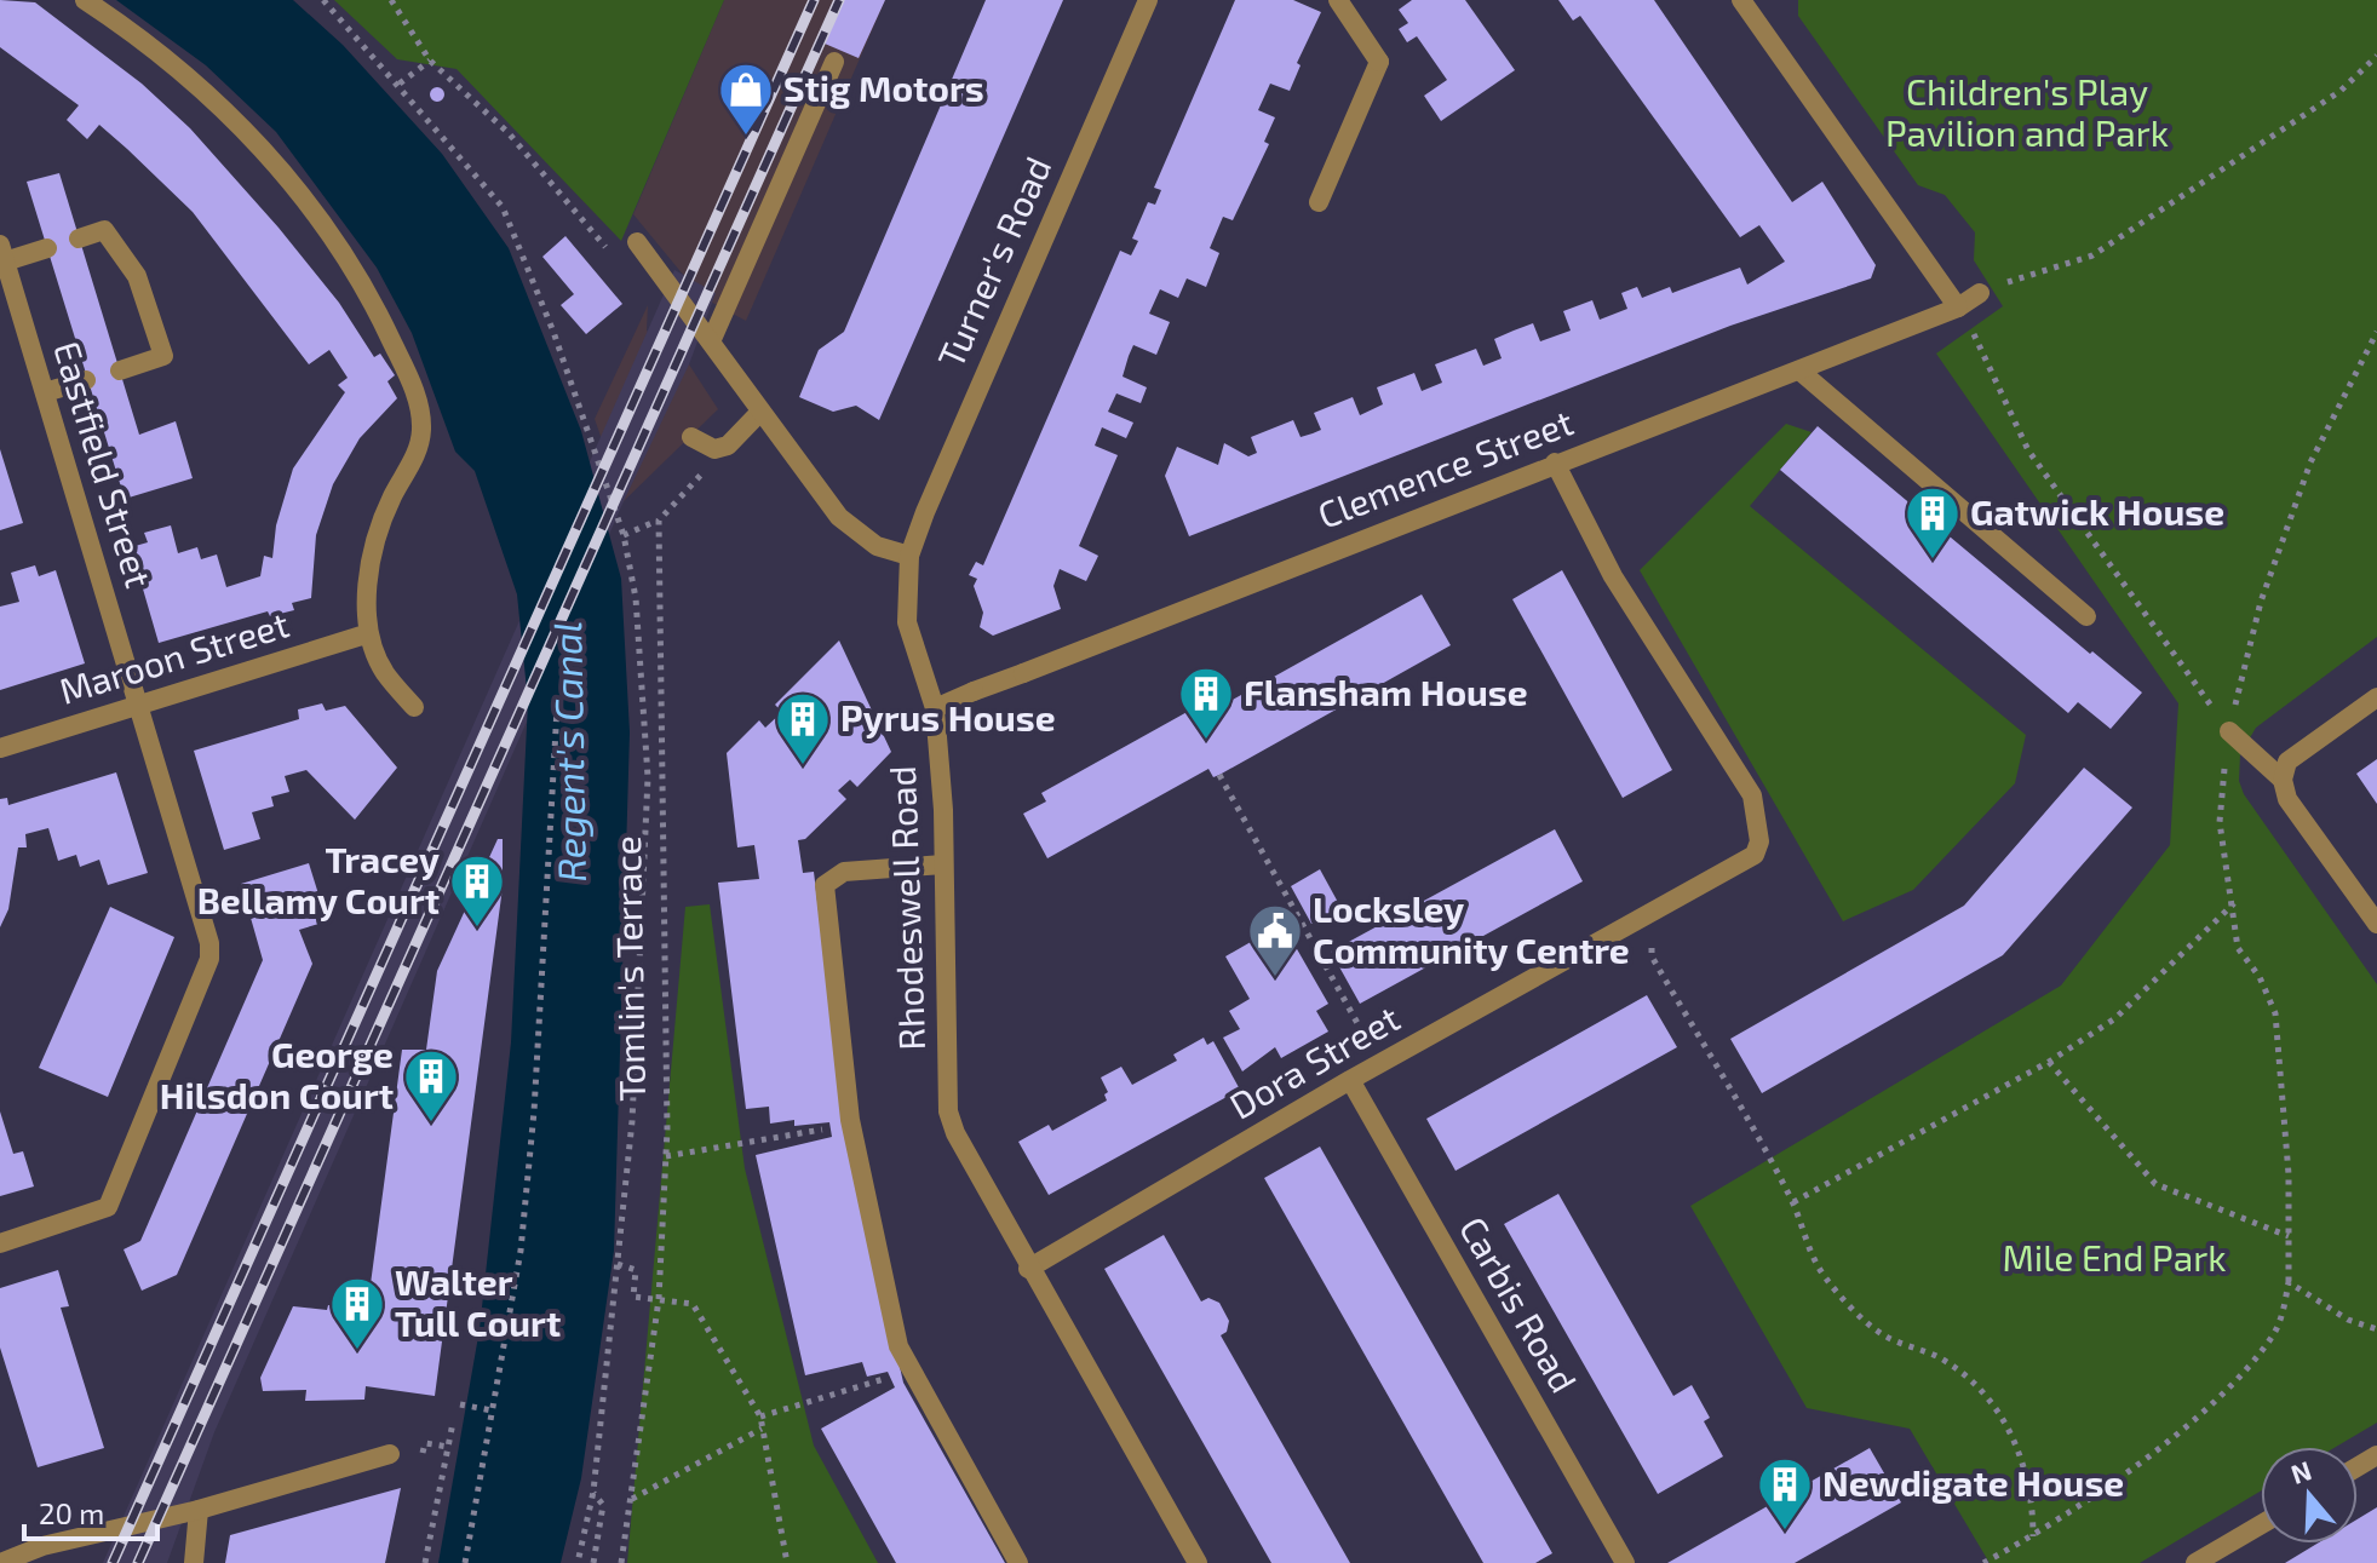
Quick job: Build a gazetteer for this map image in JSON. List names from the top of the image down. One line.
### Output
{"streets":{"street":["Turner's Road","Eastfield Street","Clemence Street","Maroon Street","Rhodeswell Road","Dora Street","Carbis Road"],"path":["Tomlin's Terrace"]},"crossings":[["Turner's Road","Rhodeswell Road"],["Eastfield Street","Maroon Street"],["Clemence Street","Rhodeswell Road"],["Clemence Street","Dora Street"],["Rhodeswell Road","Dora Street"],["Dora Street","Carbis Road"]],"water":["Regent's Canal"],"parks":["Children's Play Pavilion and Park","Mile End Park"],"places":{"shop":["Stig Motors"],"building":["Gatwick House","Flansham House","Pyrus House","Tracey Bellamy Court","George Hilsdon Court","Walter Tull Court","Newdigate House"],"public building":["Locksley Community Centre"]},"scale_bar":"20 m","north":"top"}
